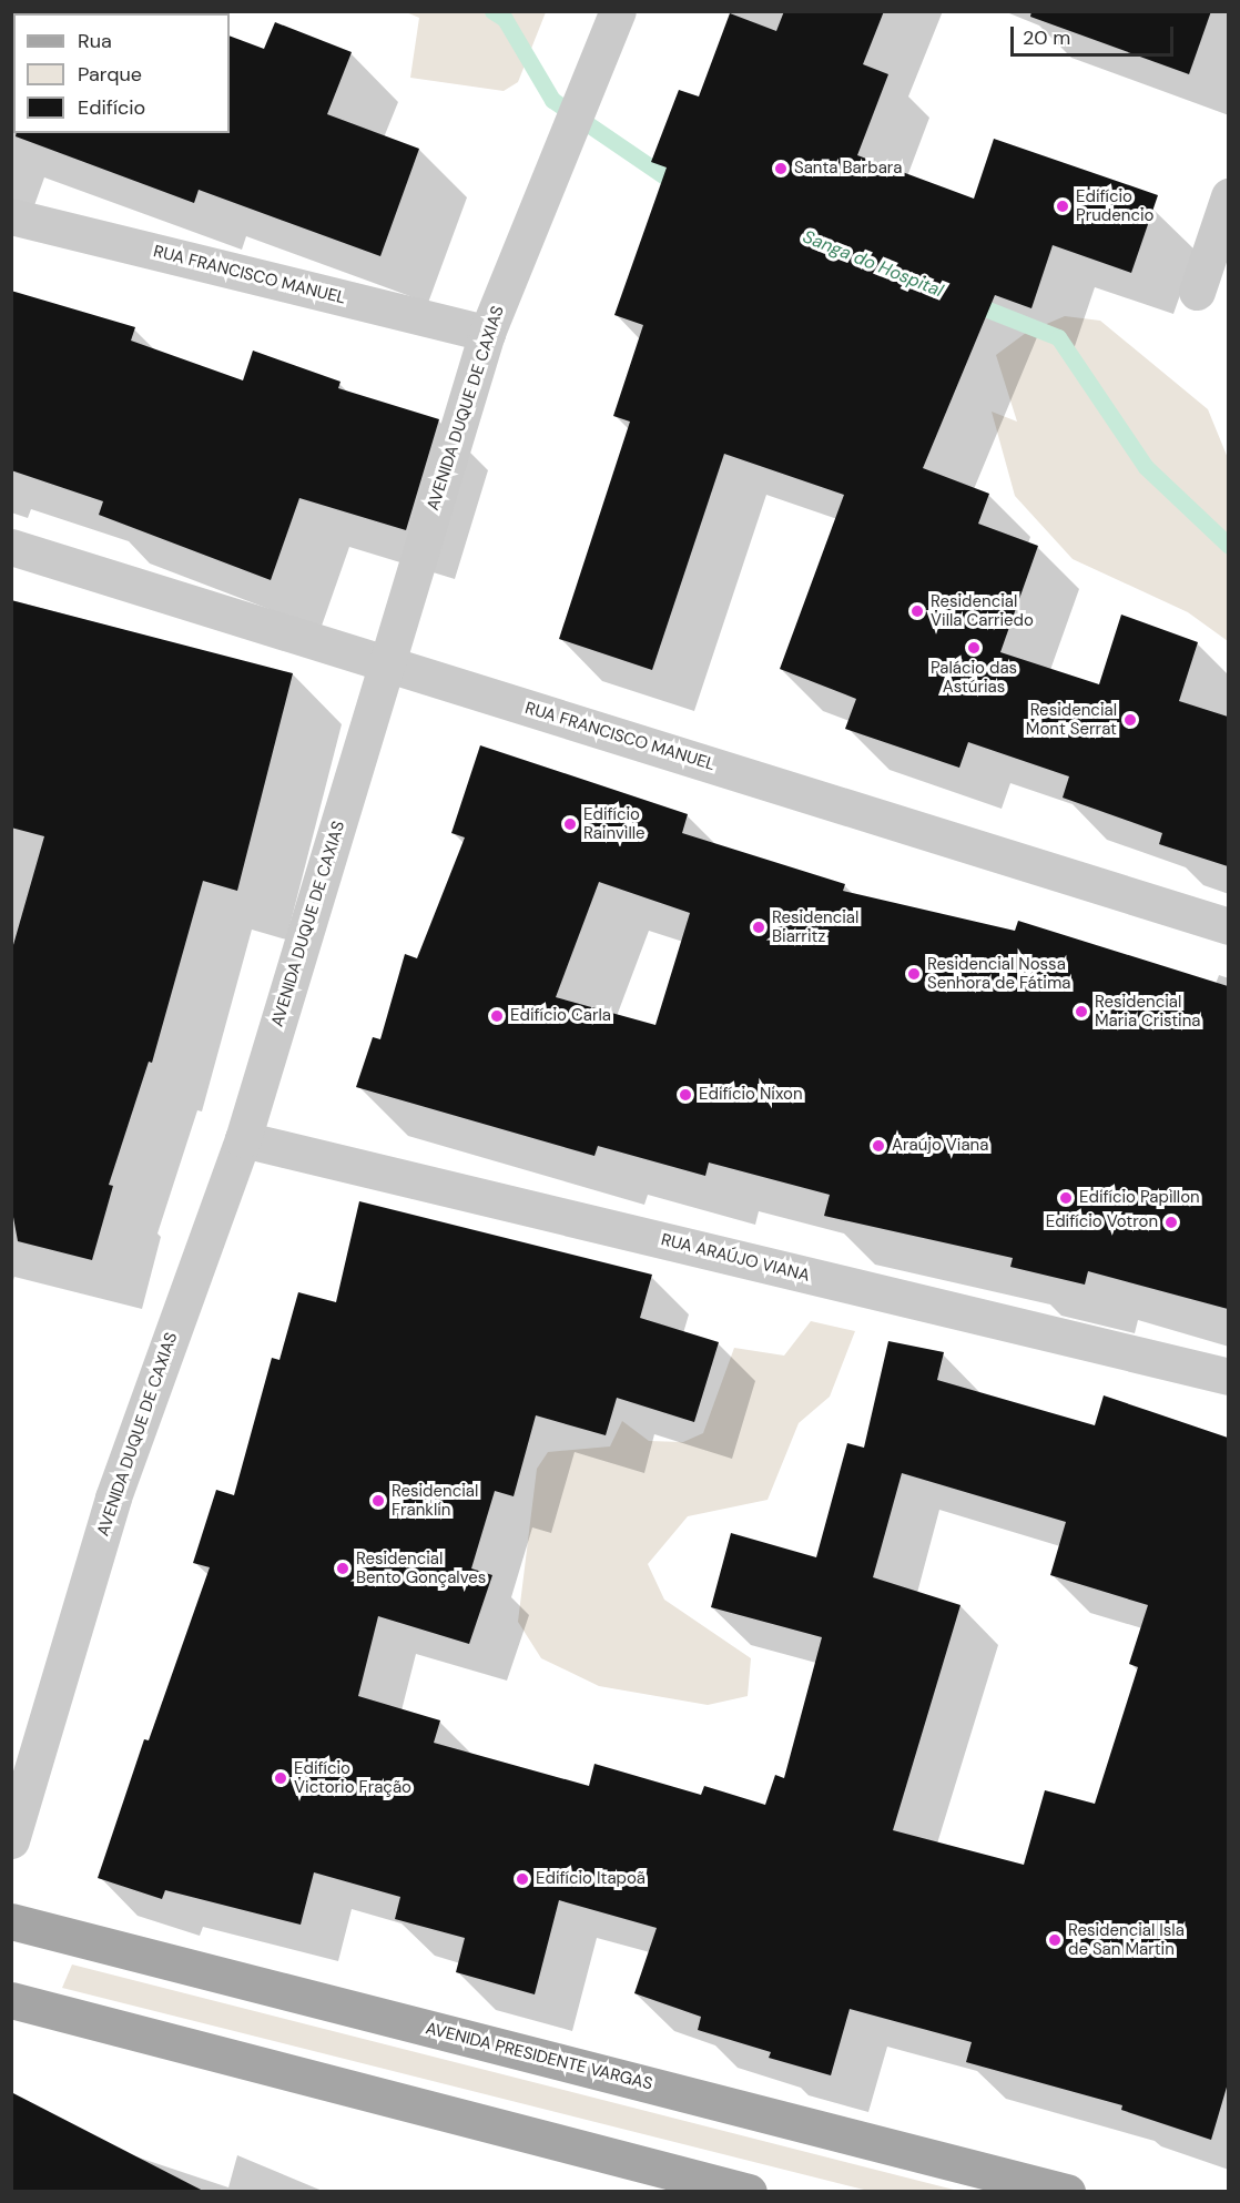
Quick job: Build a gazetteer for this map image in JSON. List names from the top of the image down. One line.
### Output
{"streets":{"main road":["AVENIDA PRESIDENTE VARGAS"],"street":["RUA FRANCISCO MANUEL","AVENIDA DUQUE DE CAXIAS","RUA ARAÚJO VIANA"]},"crossings":[["RUA FRANCISCO MANUEL","AVENIDA DUQUE DE CAXIAS"],["AVENIDA DUQUE DE CAXIAS","RUA ARAÚJO VIANA"]],"water":["Sanga do Hospital"],"places":["Santa Barbara","Edifício Prudencio","Residencial Villa Carriedo","Palácio das Astúrias","Residencial Mont Serrat","Edifício Rainville","Residencial Biarritz","Residencial Nossa Senhora de Fátima","Residencial Maria Cristina","Edifício Carla","Edifício Nixon","Araújo Viana","Edifício Papillon","Edifício Votron","Residencial Franklin","Residencial Bento Gonçalves","Edifício Victorio Fração","Edifício Itapoã","Residencial Isla de San Martin"],"legend":["Rua","Parque","Edifício"],"scale_bar":"20 m"}
